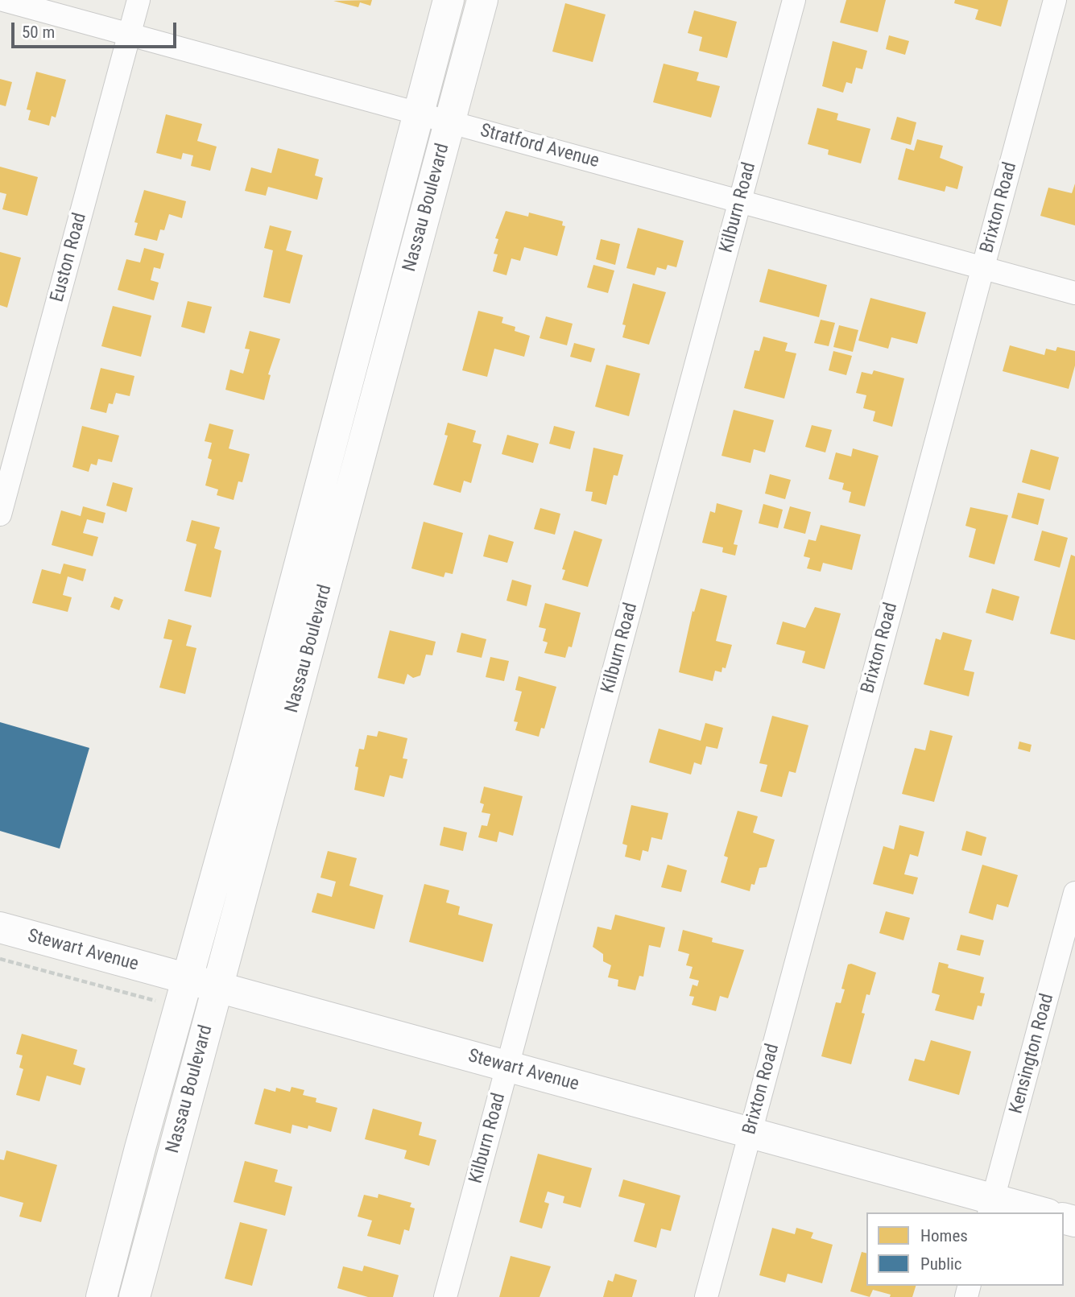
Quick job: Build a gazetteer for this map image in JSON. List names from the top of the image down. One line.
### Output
{"streets":{"main road":["Nassau Boulevard","Stewart Avenue"],"street":["Stratford Avenue","Kilburn Road","Brixton Road","Euston Road","Kensington Road"]},"crossings":[["Stratford Avenue","Nassau Boulevard"],["Stratford Avenue","Kilburn Road"],["Stratford Avenue","Brixton Road"],["Stratford Avenue","Euston Road"],["Nassau Boulevard","Stewart Avenue"],["Kilburn Road","Stewart Avenue"],["Brixton Road","Stewart Avenue"],["Stewart Avenue","Kensington Road"]],"legend":["Homes","Public"],"scale_bar":"50 m"}
